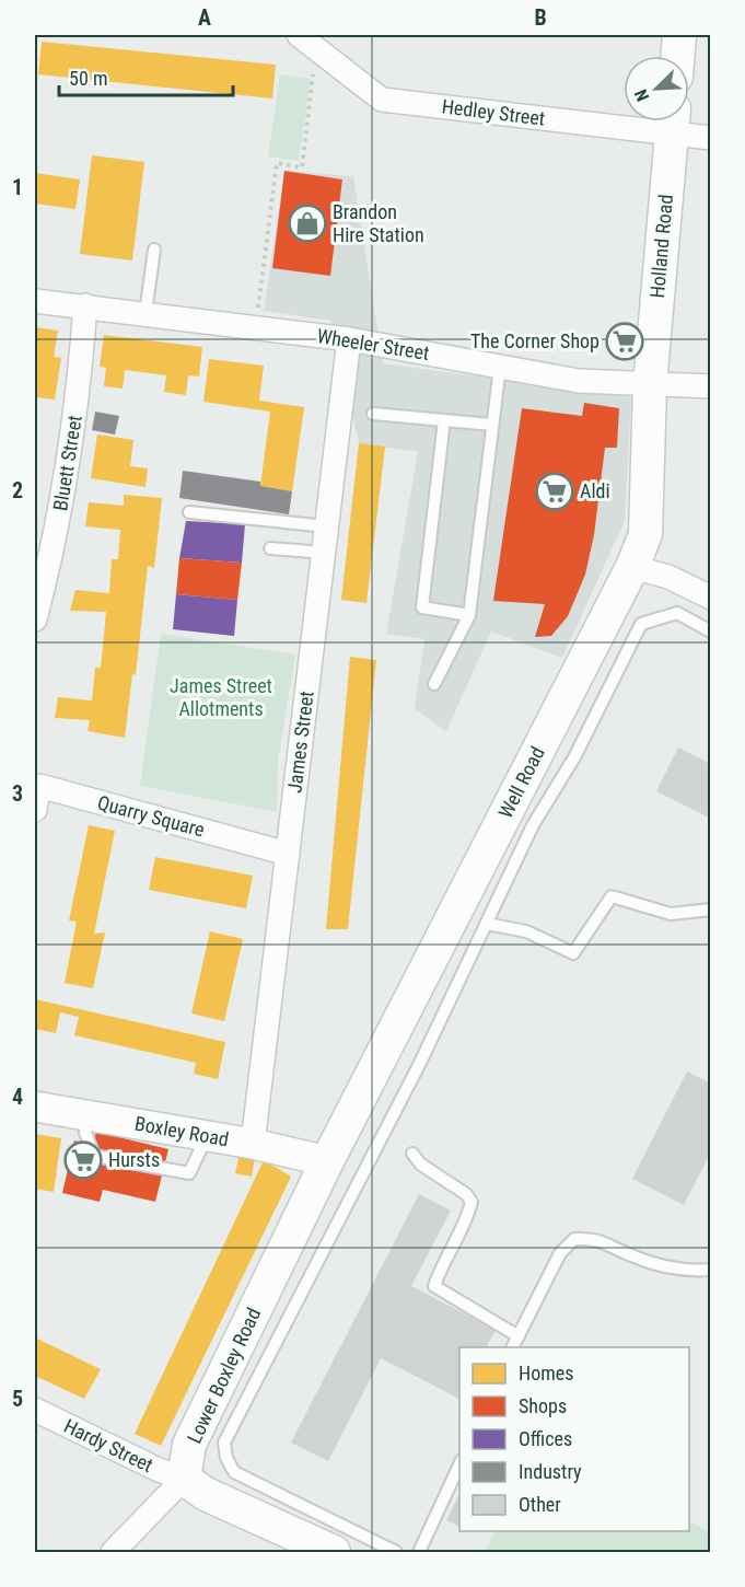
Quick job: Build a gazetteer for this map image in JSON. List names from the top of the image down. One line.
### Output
{"streets":{"main road":["Holland Road","Well Road","Lower Boxley Road"],"street":["Hedley Street","Wheeler Street","Bluett Street","James Street","Quarry Square","Boxley Road","Hardy Street"]},"crossings":[["Hedley Street","Holland Road"],["Holland Road","Wheeler Street"],["Holland Road","Well Road"],["Wheeler Street","Bluett Street"],["Wheeler Street","James Street"],["Wheeler Street","Well Road"],["James Street","Quarry Square"],["James Street","Boxley Road"],["Well Road","Boxley Road"],["Well Road","Lower Boxley Road"],["Boxley Road","Lower Boxley Road"],["Lower Boxley Road","Hardy Street"]],"parks":["James Street Allotments"],"places":{"shop":["Brandon Hire Station"],"supermarket":["The Corner Shop","Aldi","Hursts"]},"legend":["Homes","Shops","Offices","Industry","Other"],"scale_bar":"50 m","north":"bottom left","grid":{"columns":["A","B"],"rows":["1","2","3","4","5"]}}
